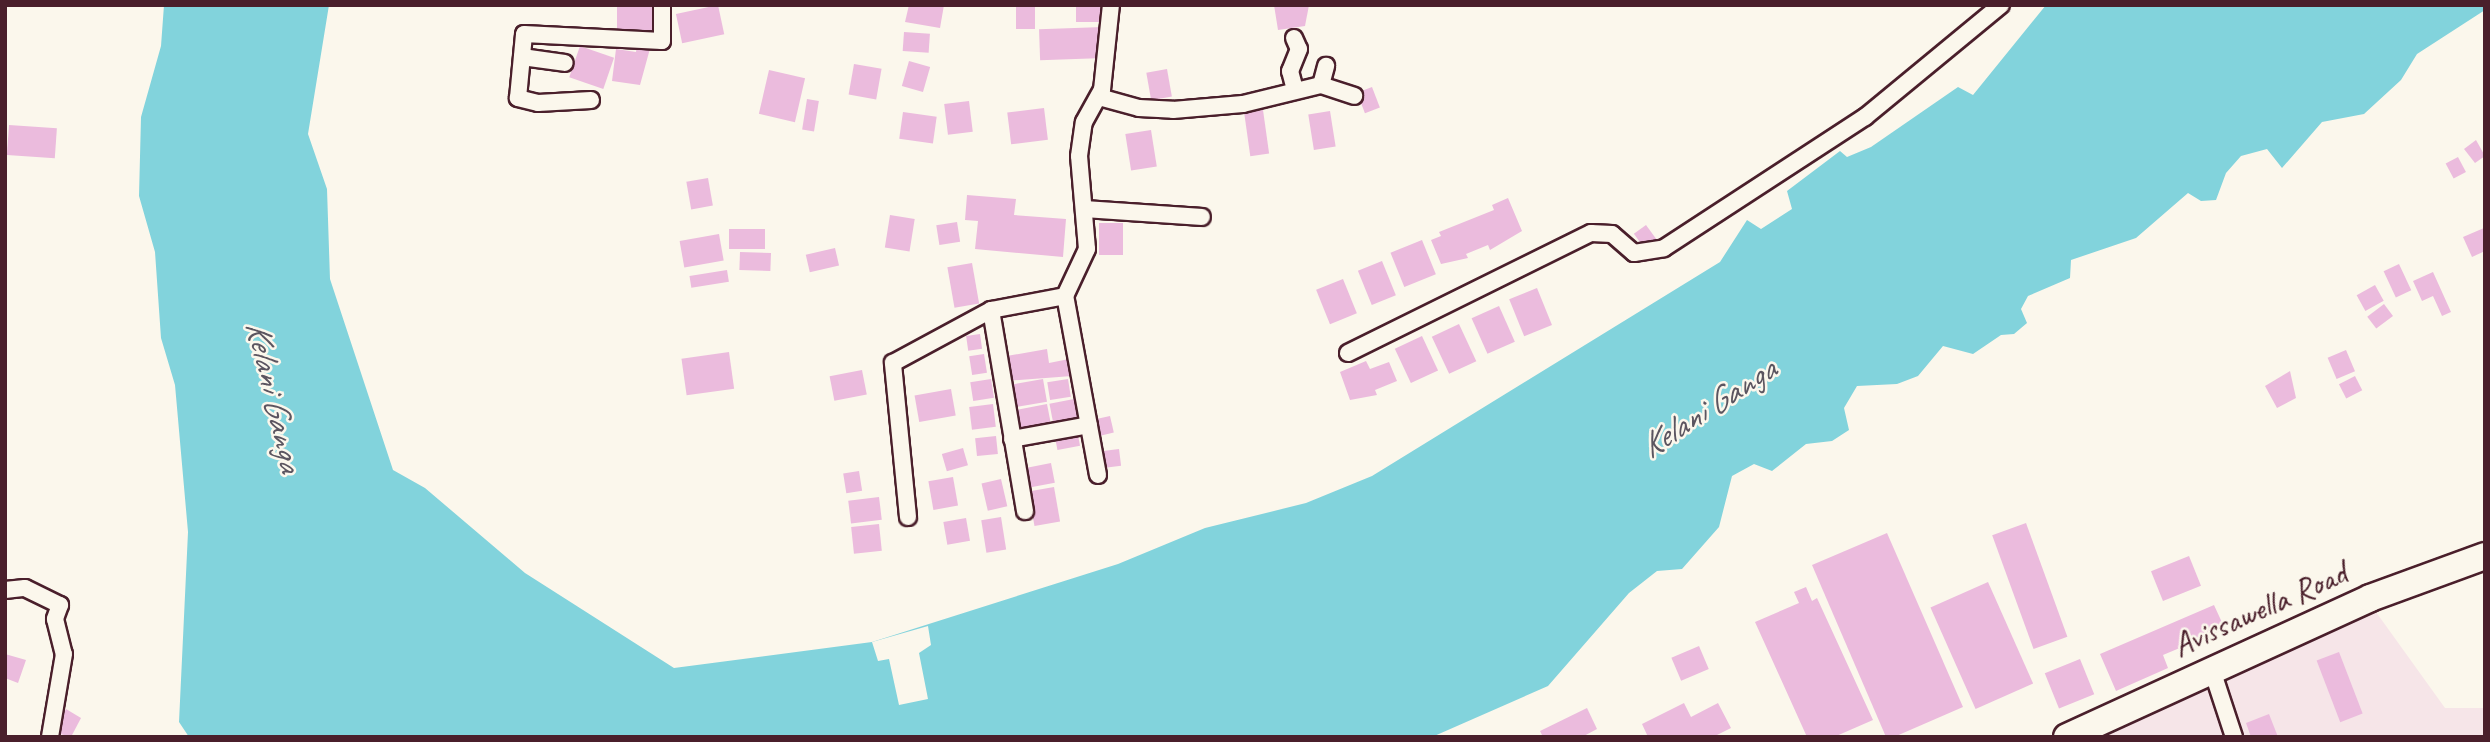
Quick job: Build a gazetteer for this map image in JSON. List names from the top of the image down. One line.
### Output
{"streets":{"main road":["Avissawella Road"]},"water":["Kelani Ganga"]}
